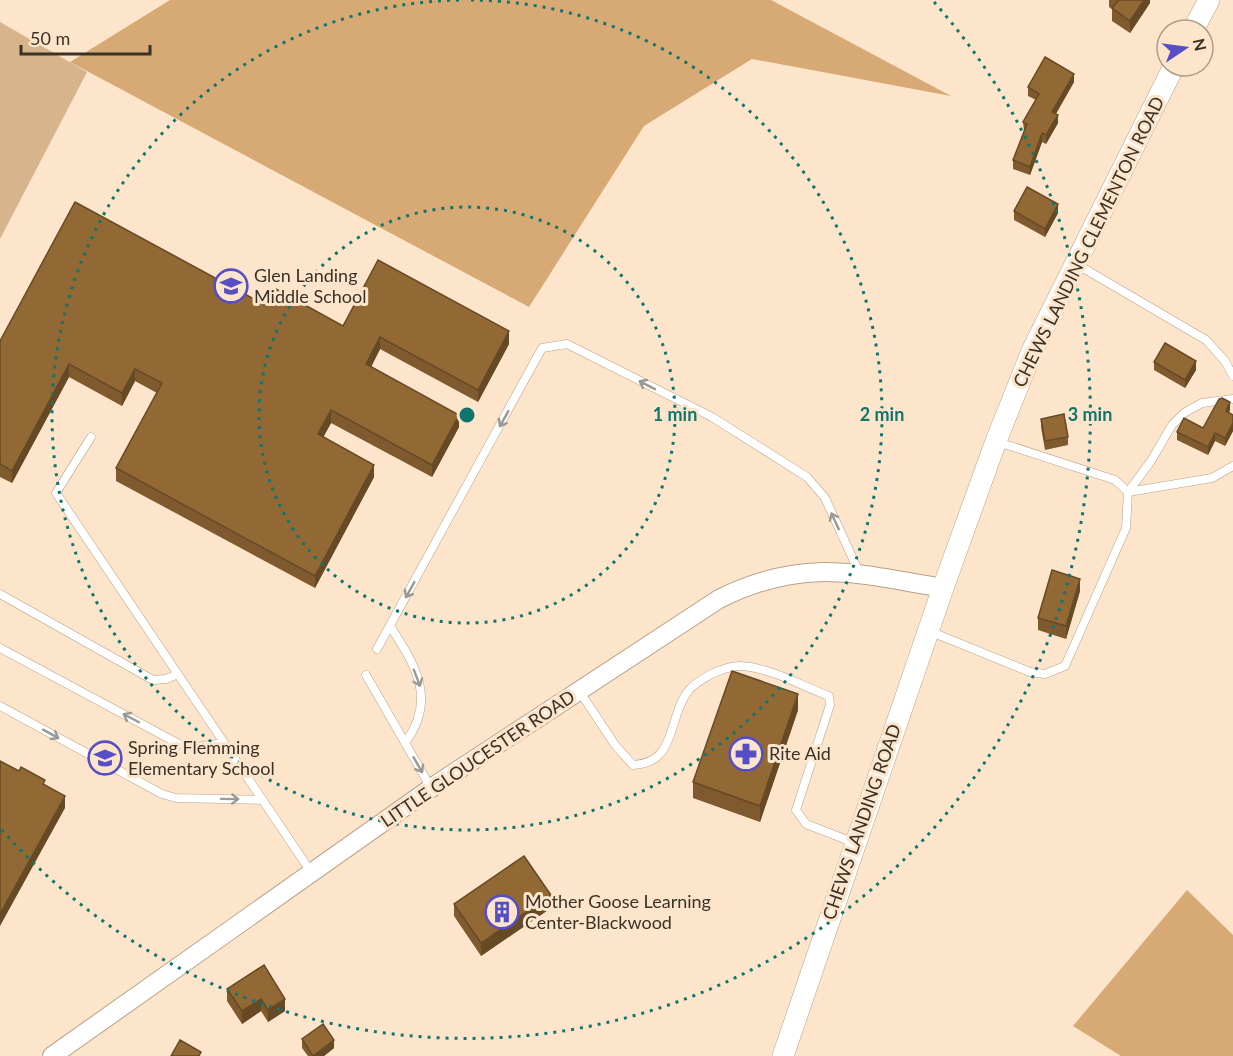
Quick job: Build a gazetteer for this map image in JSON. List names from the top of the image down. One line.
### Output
{"streets":{"main road":["CHEWS LANDING CLEMENTON ROAD","CHEWS LANDING ROAD"],"street":["LITTLE GLOUCESTER ROAD"]},"crossings":[["CHEWS LANDING CLEMENTON ROAD","LITTLE GLOUCESTER ROAD"],["CHEWS LANDING CLEMENTON ROAD","CHEWS LANDING ROAD"],["LITTLE GLOUCESTER ROAD","CHEWS LANDING ROAD"]],"places":{"school or university":["Glen Landing Middle School","Spring Flemming Elementary School"],"pharmacy":["Rite Aid"],"building":["Mother Goose Learning Center-Blackwood"]},"scale_bar":"50 m","north":"right","rings":["1 min","2 min","3 min"]}
